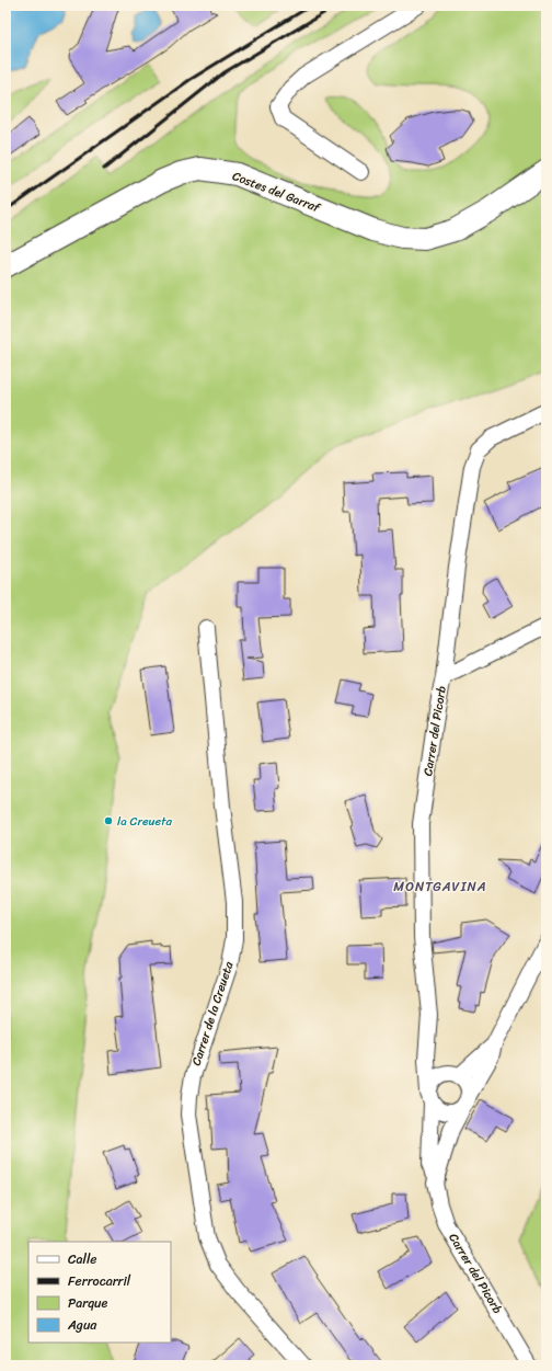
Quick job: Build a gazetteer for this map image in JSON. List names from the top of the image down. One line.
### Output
{"streets":{"main road":["Costes del Garraf"],"street":["Carrer del Picorb","Carrer de la Creueta"]},"districts":["MONTGAVINA"],"places":["la Creueta"],"legend":["Calle","Ferrocarril","Parque","Agua"]}
